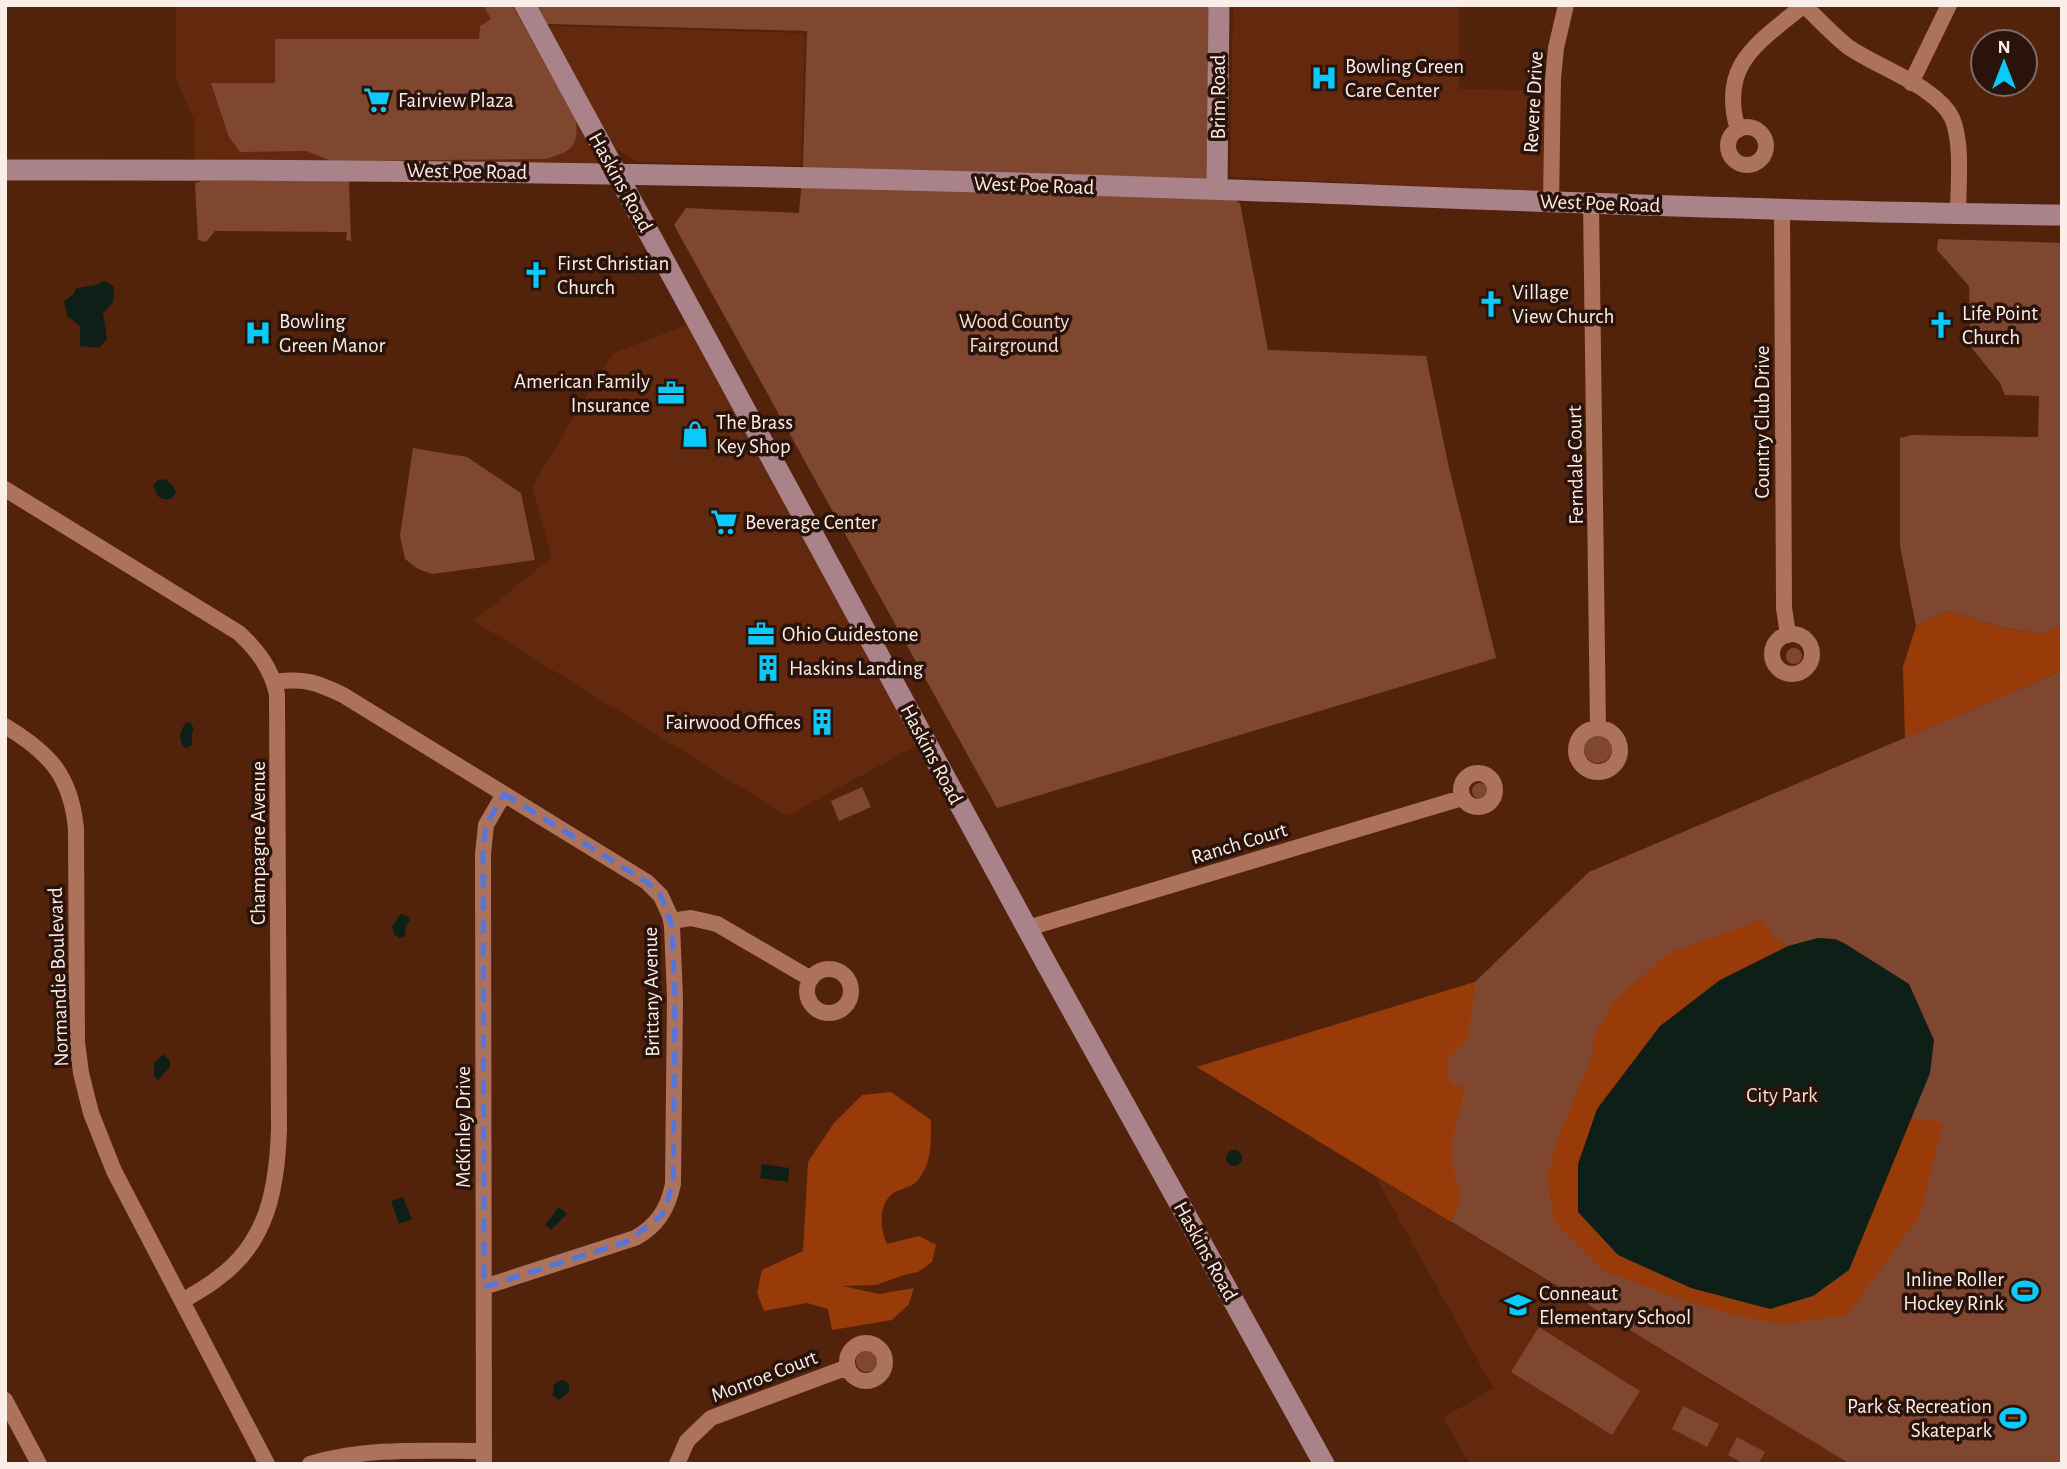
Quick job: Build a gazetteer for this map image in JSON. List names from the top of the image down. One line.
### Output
{"streets":{"main road":["Brim Road","West Poe Road","Haskins Road"],"street":["Revere Drive","Country Club Drive","Ferndale Court","Champagne Avenue","Ranch Court","Normandie Boulevard","Brittany Avenue","McKinley Drive","Monroe Court"]},"crossings":[["Brim Road","West Poe Road"],["Revere Drive","West Poe Road"],["West Poe Road","Haskins Road"],["West Poe Road","Country Club Drive"],["West Poe Road","Ferndale Court"],["Haskins Road","Ranch Court"],["Champagne Avenue","Normandie Boulevard"],["Champagne Avenue","Brittany Avenue"],["Brittany Avenue","McKinley Drive"]],"parks":["Wood County Fairground","City Park"],"places":{"hospital":["Bowling Green Care Center","Bowling Green Manor"],"supermarket":["Fairview Plaza","Beverage Center"],"church":["First Christian Church","Village View Church","Life Point Church"],"office":["American Family Insurance","Ohio Guidestone"],"shop":["The Brass Key Shop"],"building":["Haskins Landing","Fairwood Offices"],"sports":["Inline Roller Hockey Rink","Park & Recreation Skatepark"],"school or university":["Conneaut Elementary School"]},"north":"top"}
